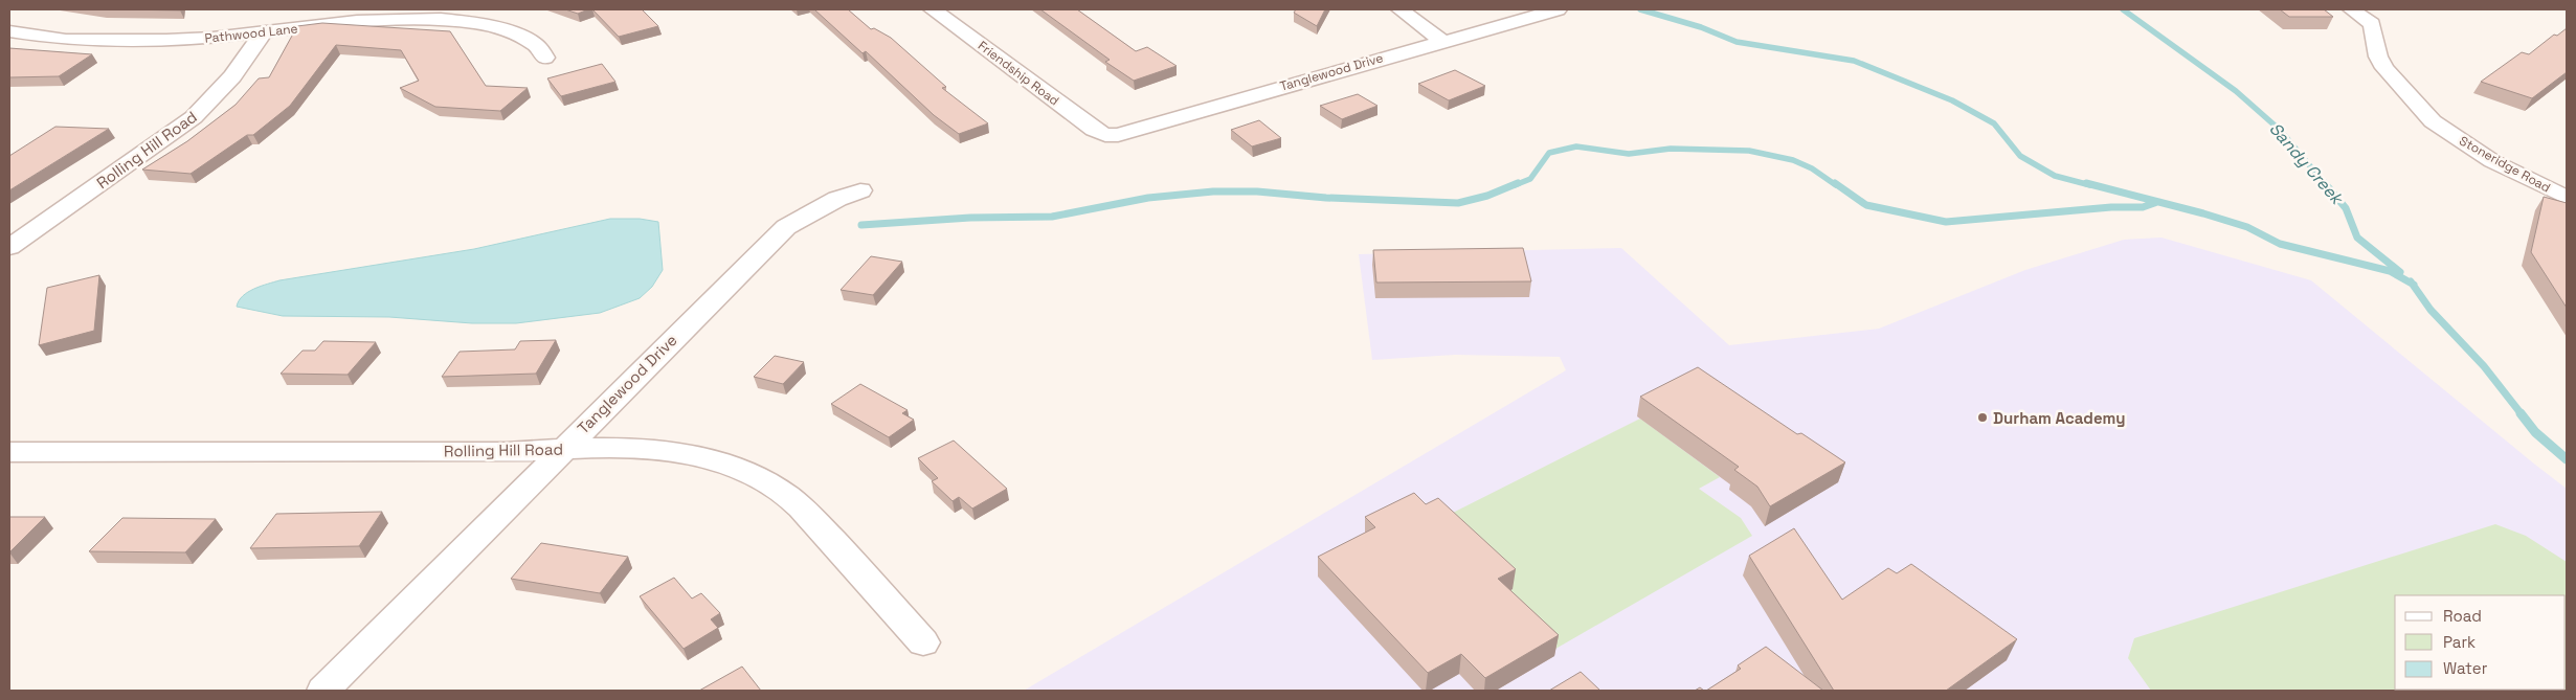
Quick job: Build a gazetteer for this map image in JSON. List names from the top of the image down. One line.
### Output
{"streets":{"street":["Pathwood Lane","Tanglewood Drive","Friendship Road","Rolling Hill Road","Stoneridge Road"]},"crossings":[["Pathwood Lane","Rolling Hill Road"],["Tanglewood Drive","Friendship Road"],["Tanglewood Drive","Rolling Hill Road"]],"water":["Sandy Creek"],"places":["Durham Academy"],"legend":["Road","Park","Water"]}
